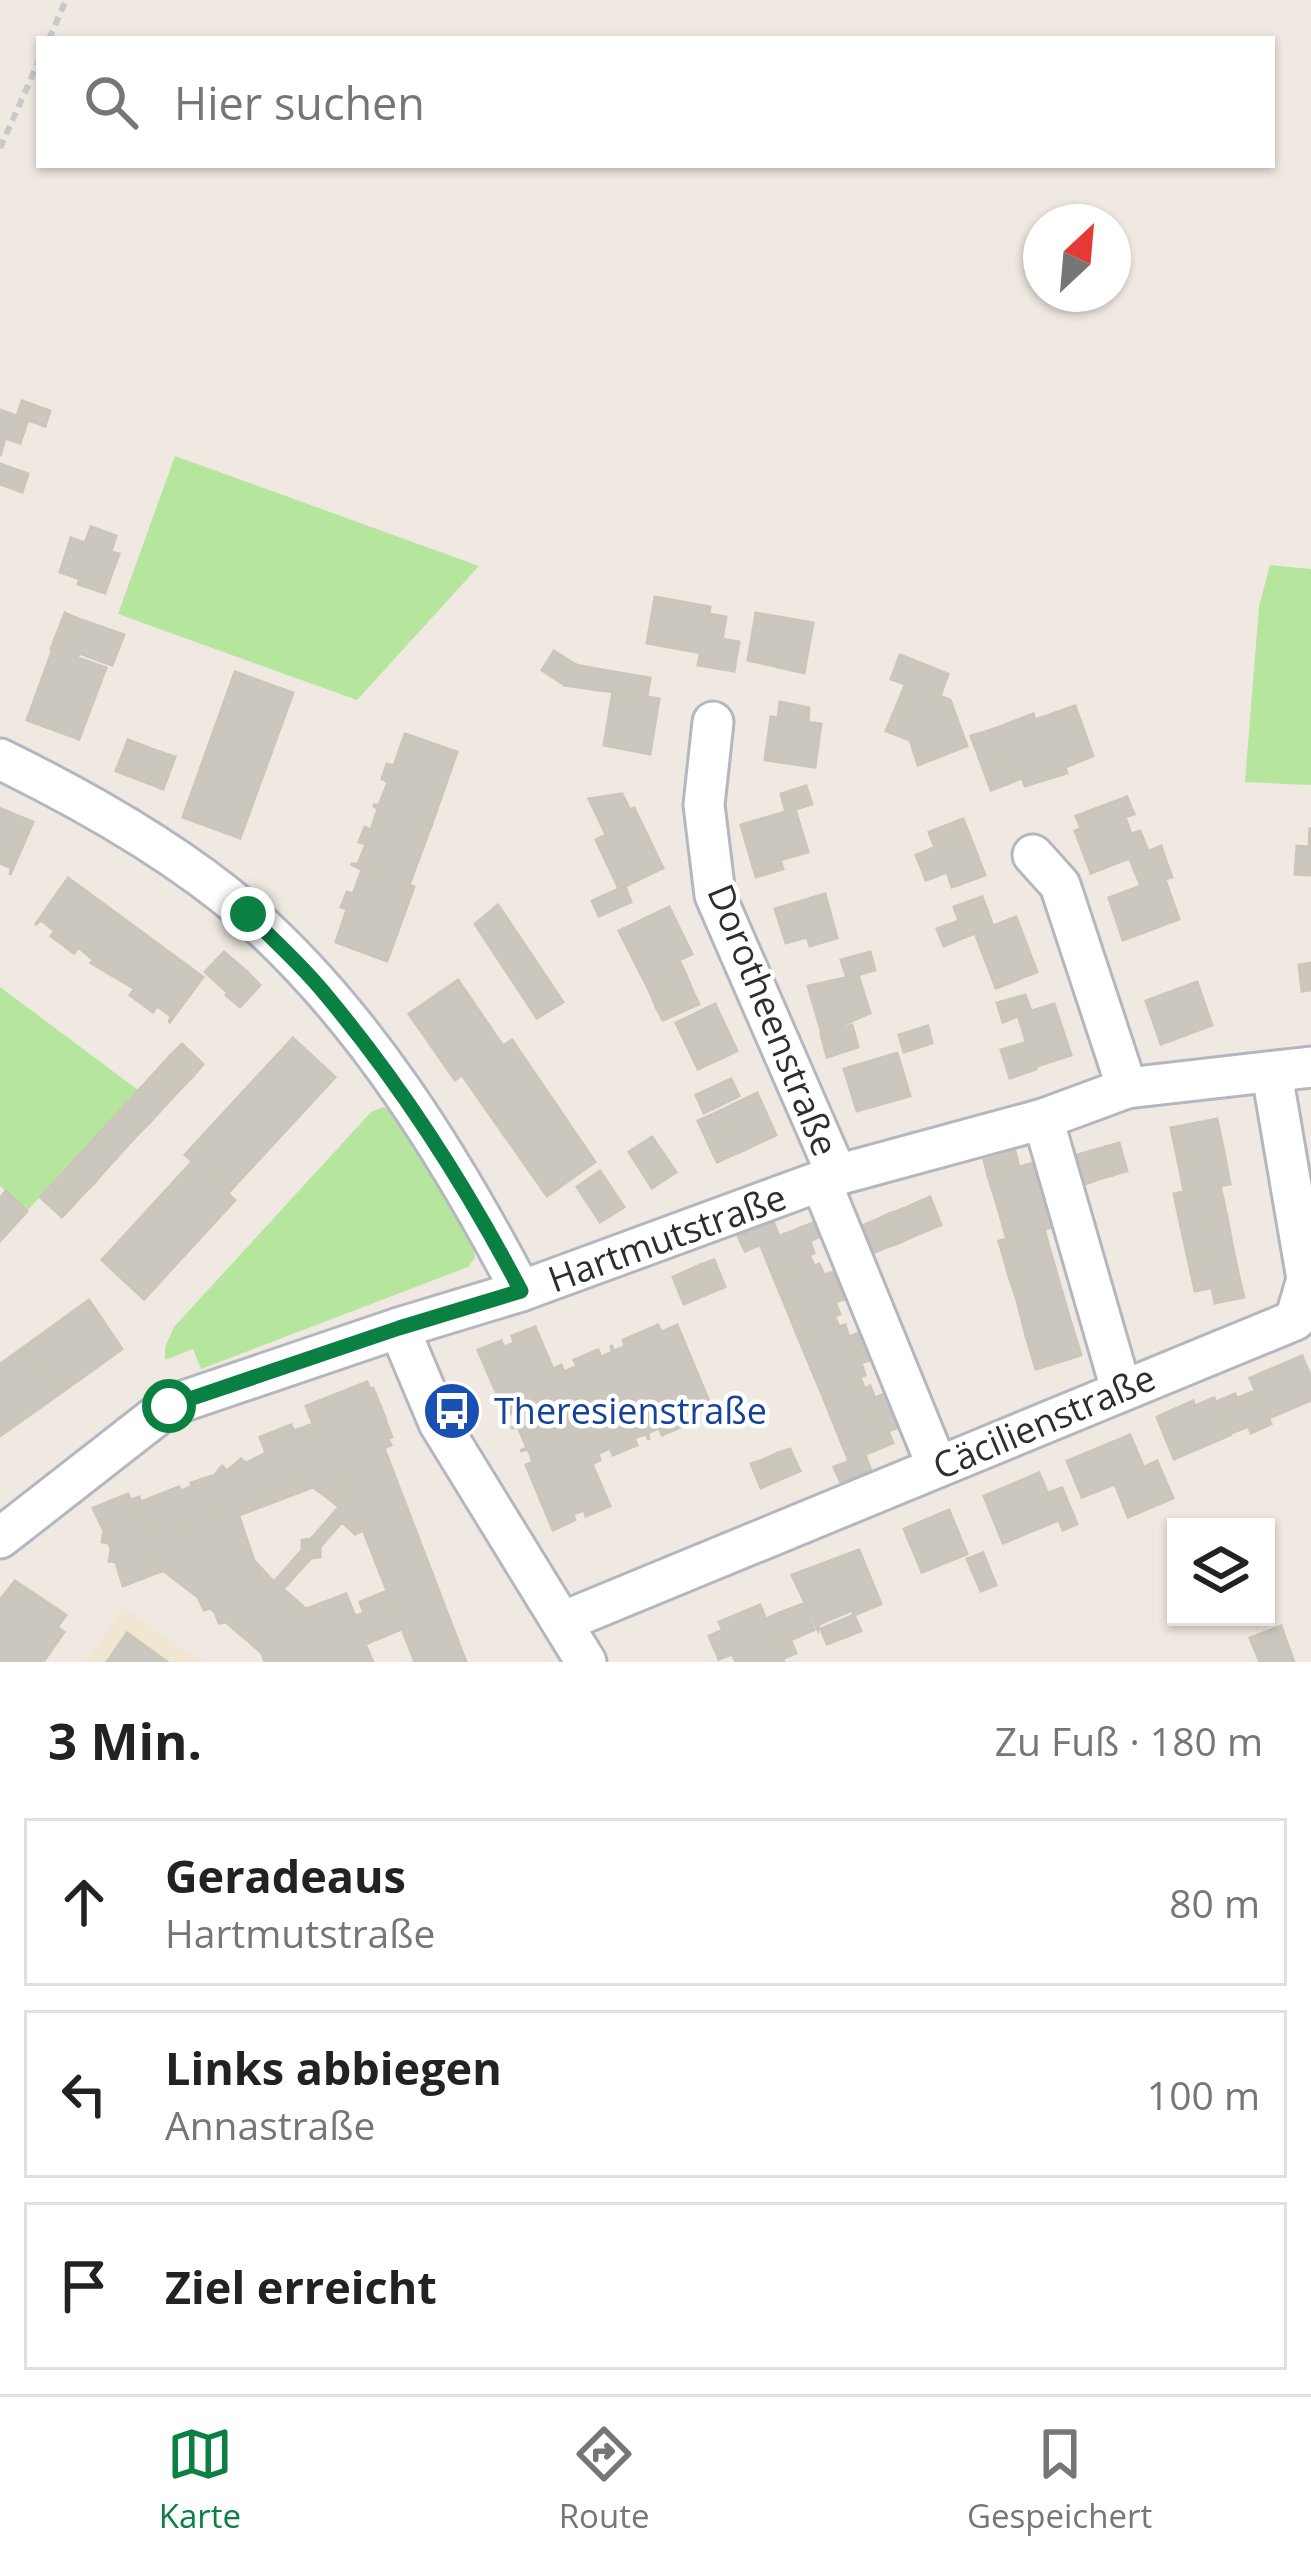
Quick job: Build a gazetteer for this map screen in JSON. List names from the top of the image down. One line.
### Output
{"streets":{"street":["Dorotheenstraße","Hartmutstraße","Cäcilienstraße"]},"crossings":[["Dorotheenstraße","Hartmutstraße"],["Hartmutstraße","Cäcilienstraße"]],"places":{"bus stop":["Theresienstraße"]},"north":"top right","page":{"search":"Hier suchen","heading":["3 Min.","Zu Fuß · 180 m"],"list":[["Geradeaus","Hartmutstraße","80 m"],["Links abbiegen","Annastraße","100 m"],"Ziel erreicht"],"nav":["Karte","Route","Gespeichert"]}}
